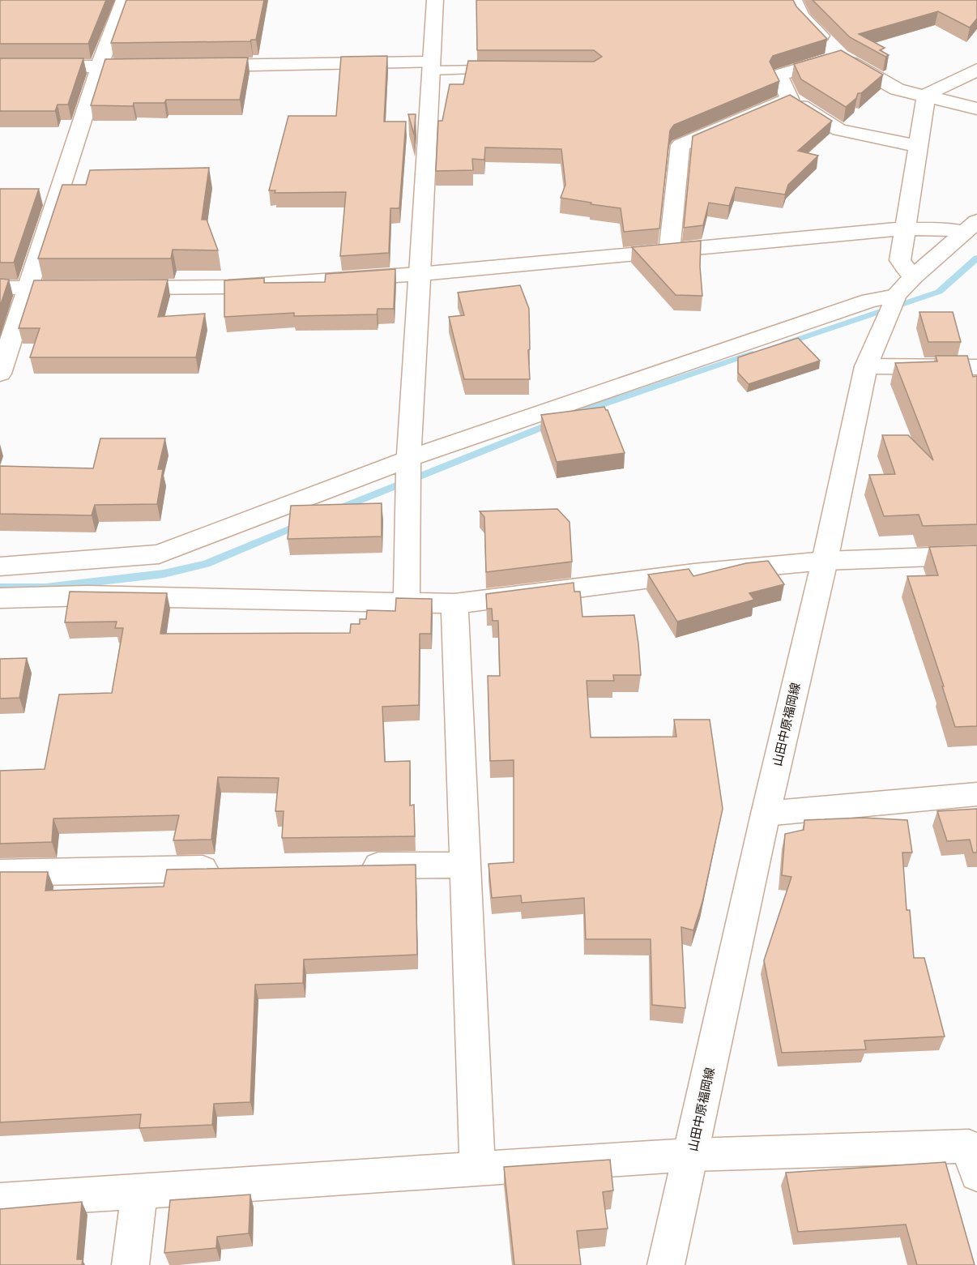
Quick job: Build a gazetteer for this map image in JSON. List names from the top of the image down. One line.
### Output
{"streets":{"street":["山田中原福岡線"]}}
